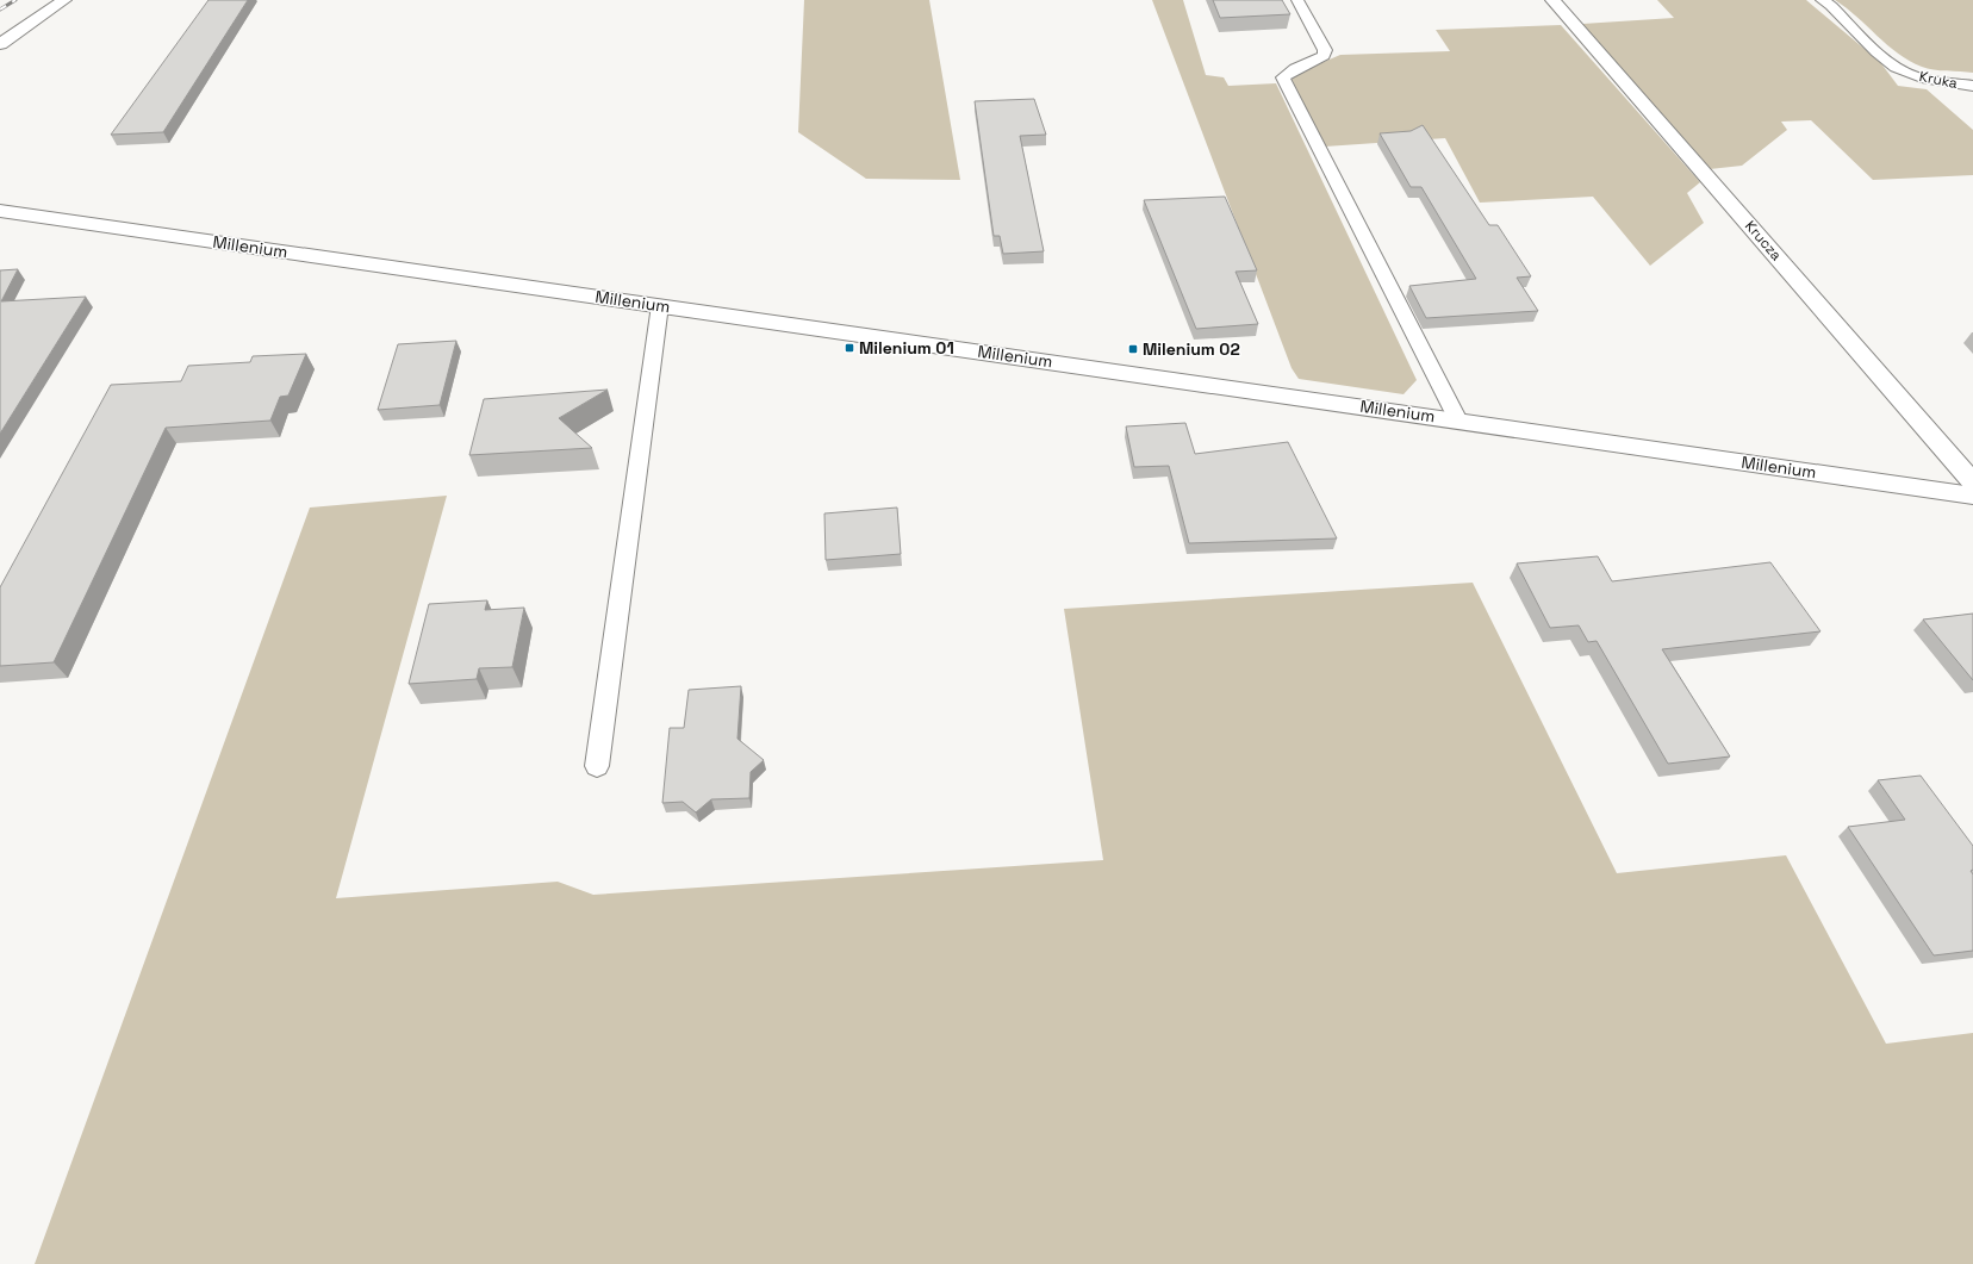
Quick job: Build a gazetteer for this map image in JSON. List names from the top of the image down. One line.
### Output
{"streets":{"street":["Krucza","Millenium"],"lane":["Kruka"]},"places":{"transit":["Milenium 01","Milenium 02"]}}
